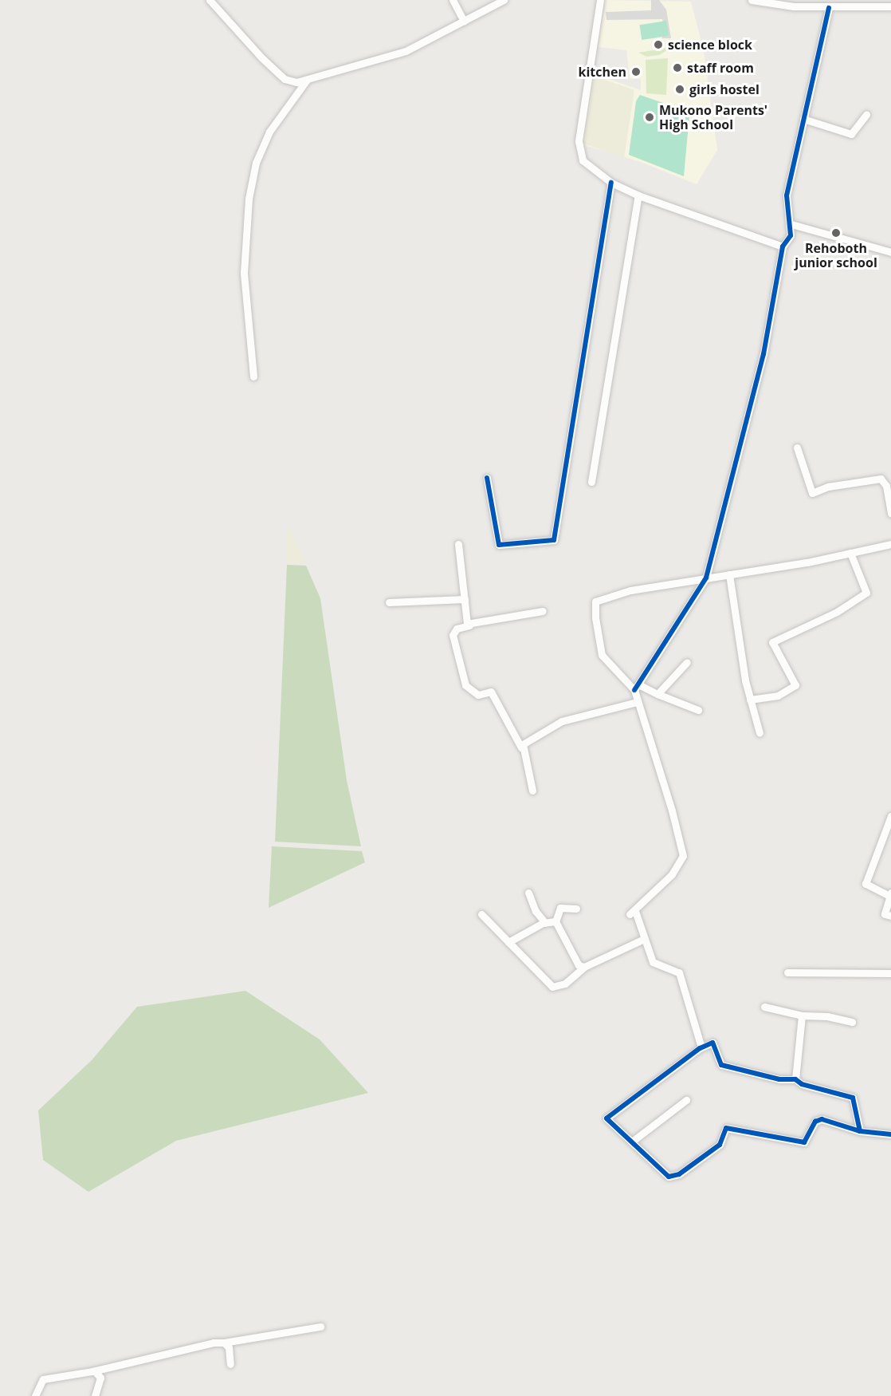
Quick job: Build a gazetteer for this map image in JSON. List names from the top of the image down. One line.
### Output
{"places":["science block","staff room","kitchen","girls hostel","Mukono Parents' High School","Rehoboth junior school"]}
